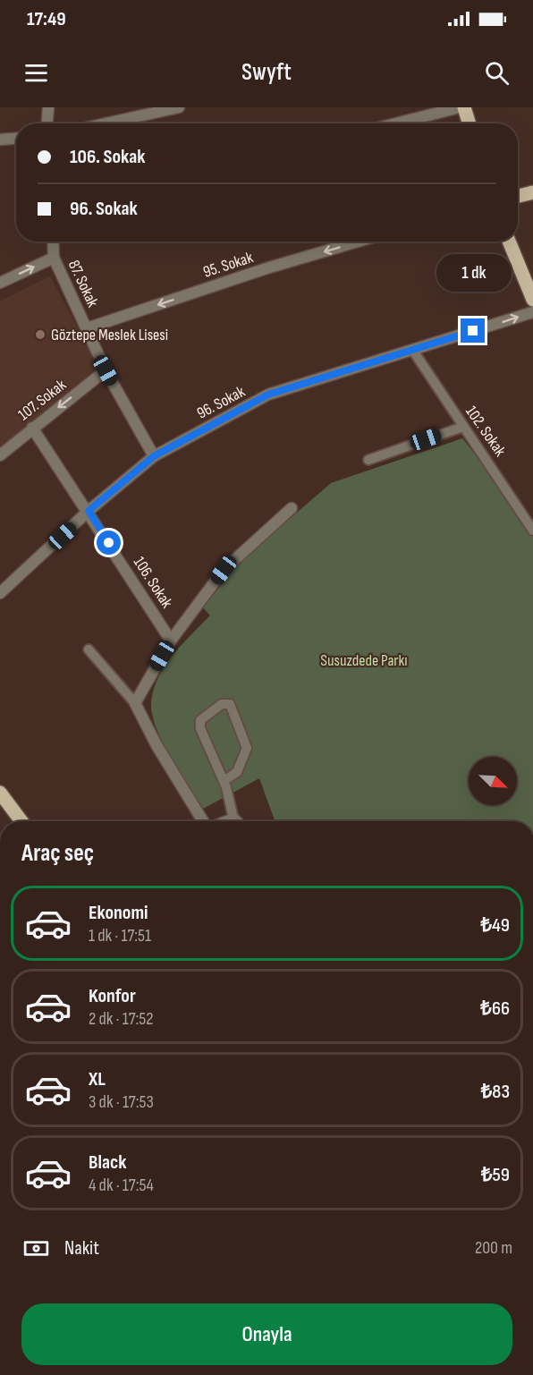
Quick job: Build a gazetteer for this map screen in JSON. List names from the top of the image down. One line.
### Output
{"streets":{"street":["95. Sokak","87. Sokak","107. Sokak","96. Sokak","106. Sokak"],"lane":["102. Sokak"]},"crossings":[["95. Sokak","87. Sokak"],["87. Sokak","107. Sokak"],["87. Sokak","96. Sokak"],["107. Sokak","106. Sokak"],["96. Sokak","102. Sokak"],["96. Sokak","106. Sokak"]],"one_way":["95. Sokak","107. Sokak"],"parks":["Susuzdede Parkı"],"places":["Göztepe Meslek Lisesi"],"north":"bottom right","page":{"status":"17:49","header":"Swyft","banner":["106. Sokak","96. Sokak"],"bubble":"1 dk","heading":"Araç seç","list":[{"name":"Ekonomi","note":"1 dk · 17:51","value":"₺49"},{"name":"Konfor","note":"2 dk · 17:52","value":"₺66"},{"name":"XL","note":"3 dk · 17:53","value":"₺83"},{"name":"Black","note":"4 dk · 17:54","value":"₺59"}],"pay":["Nakit","200 m"],"buttons":"Onayla"}}
